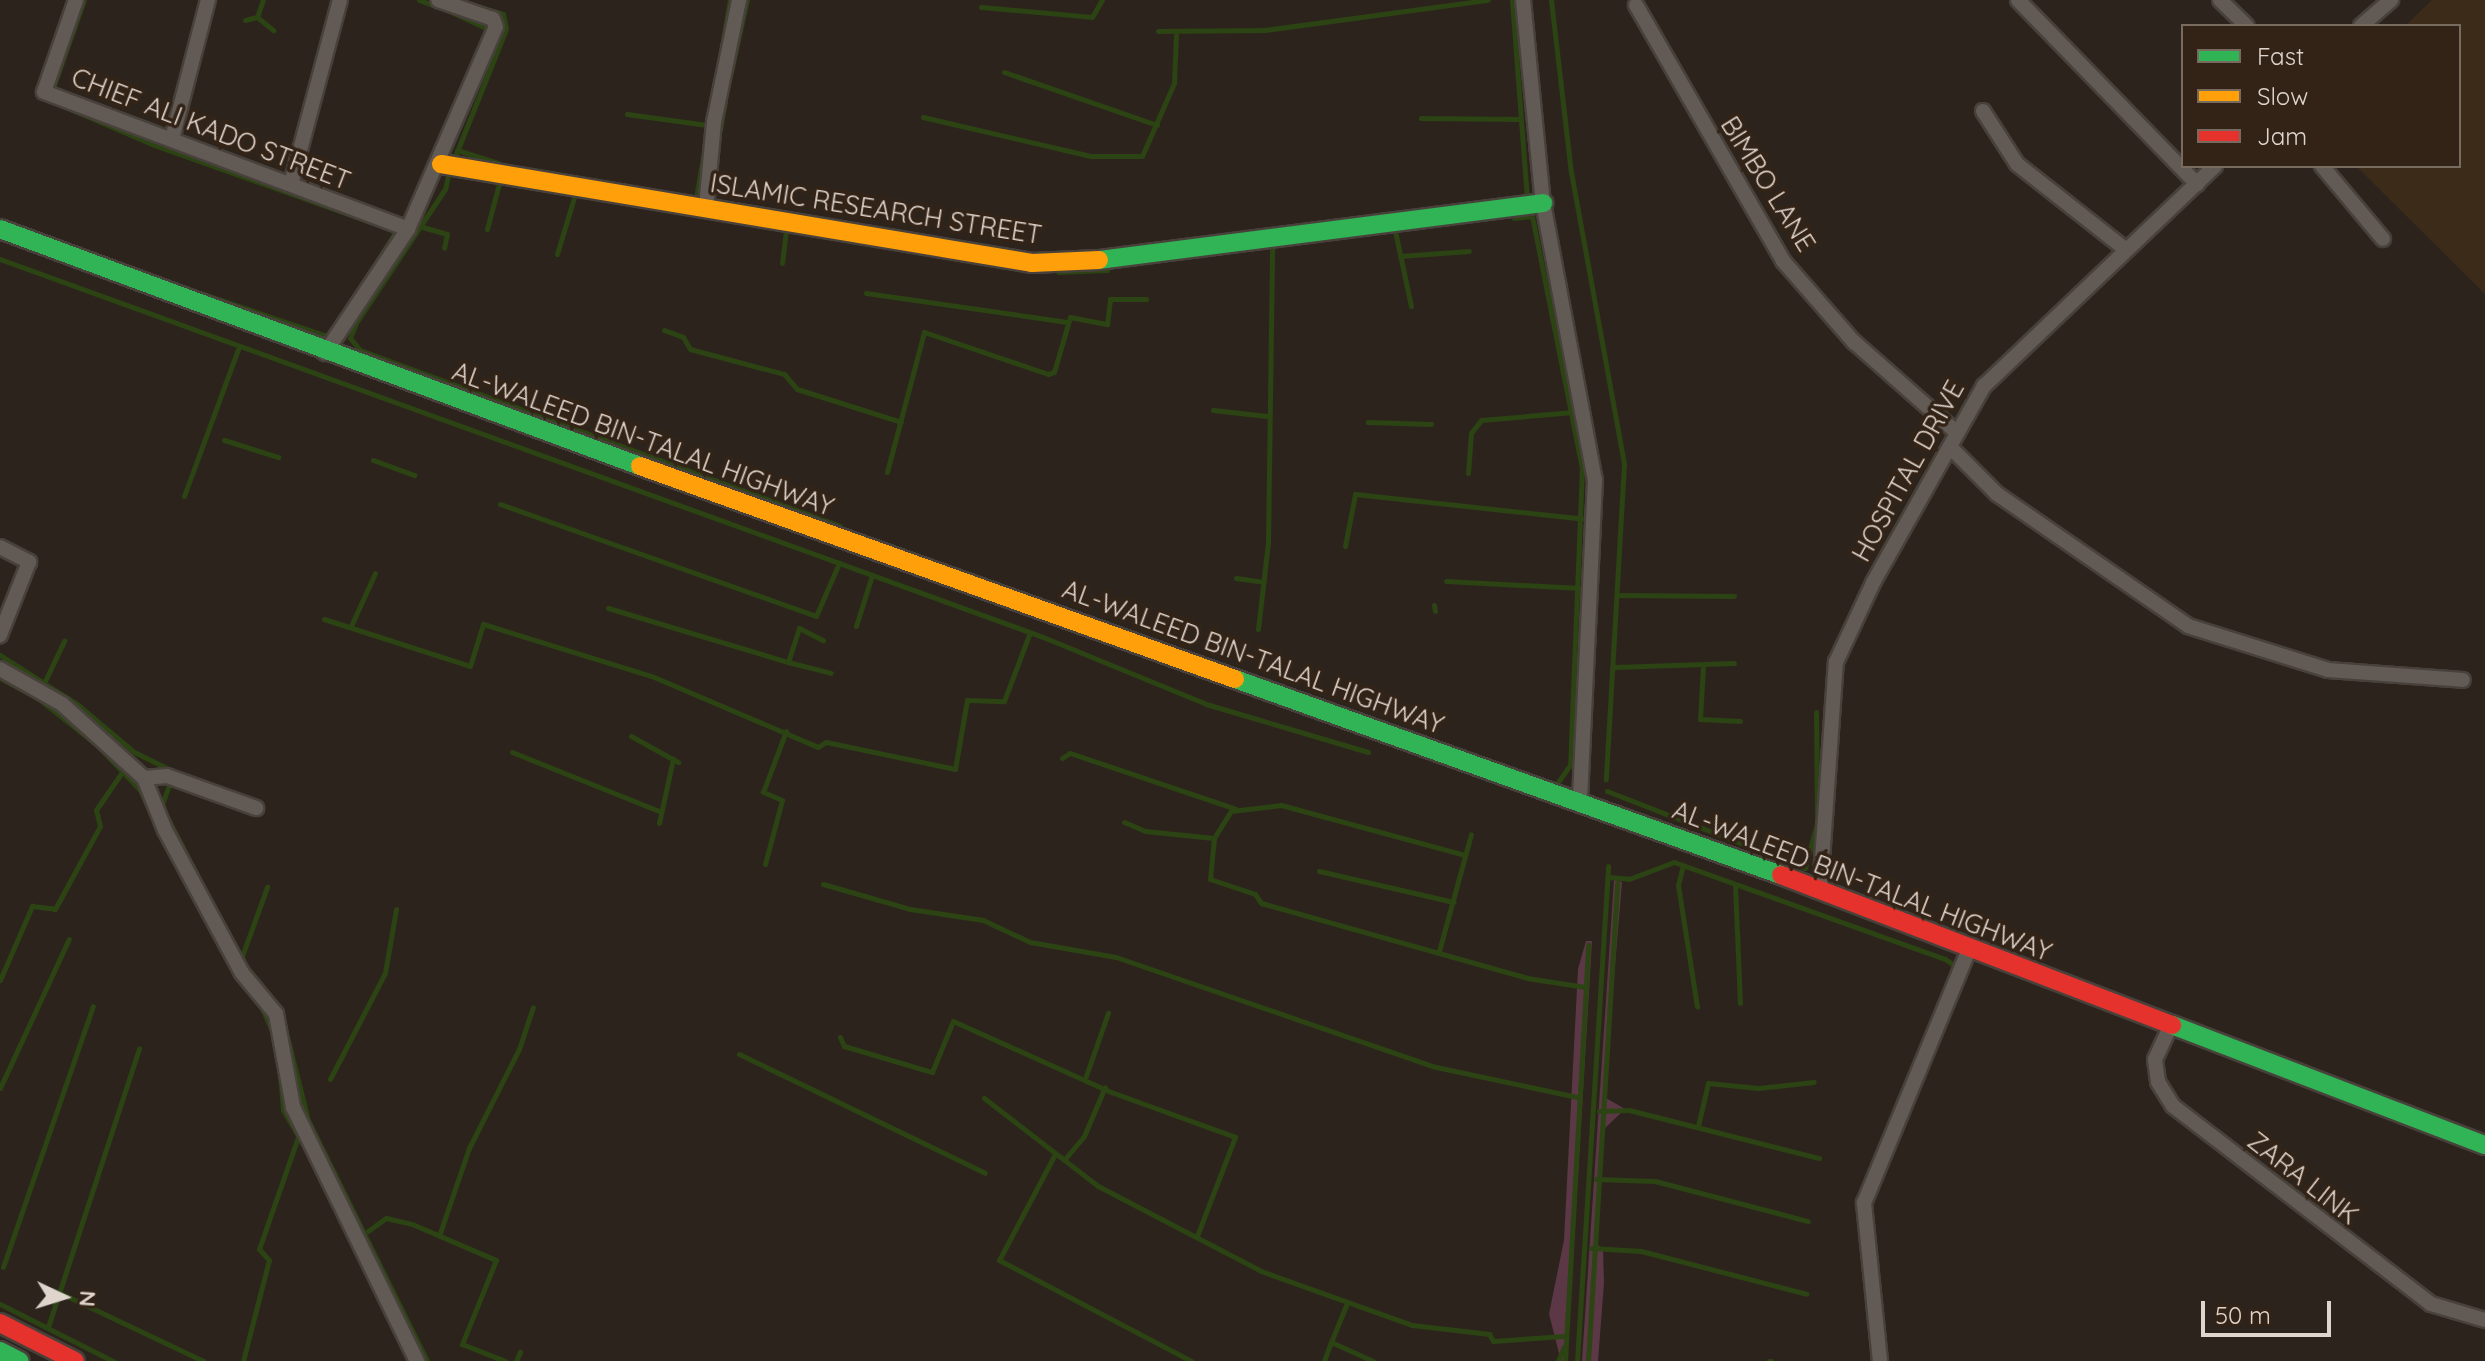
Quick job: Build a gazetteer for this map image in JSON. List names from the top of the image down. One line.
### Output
{"streets":{"street":["CHIEF ALI KADO STREET","BIMBO LANE","ISLAMIC RESEARCH STREET","AL-WALEED BIN-TALAL HIGHWAY","HOSPITAL DRIVE","ZARA LINK"]},"crossings":[["BIMBO LANE","HOSPITAL DRIVE"],["AL-WALEED BIN-TALAL HIGHWAY","HOSPITAL DRIVE"],["AL-WALEED BIN-TALAL HIGHWAY","ZARA LINK"]],"legend":["Fast","Slow","Jam"],"scale_bar":"50 m","north":"right"}
